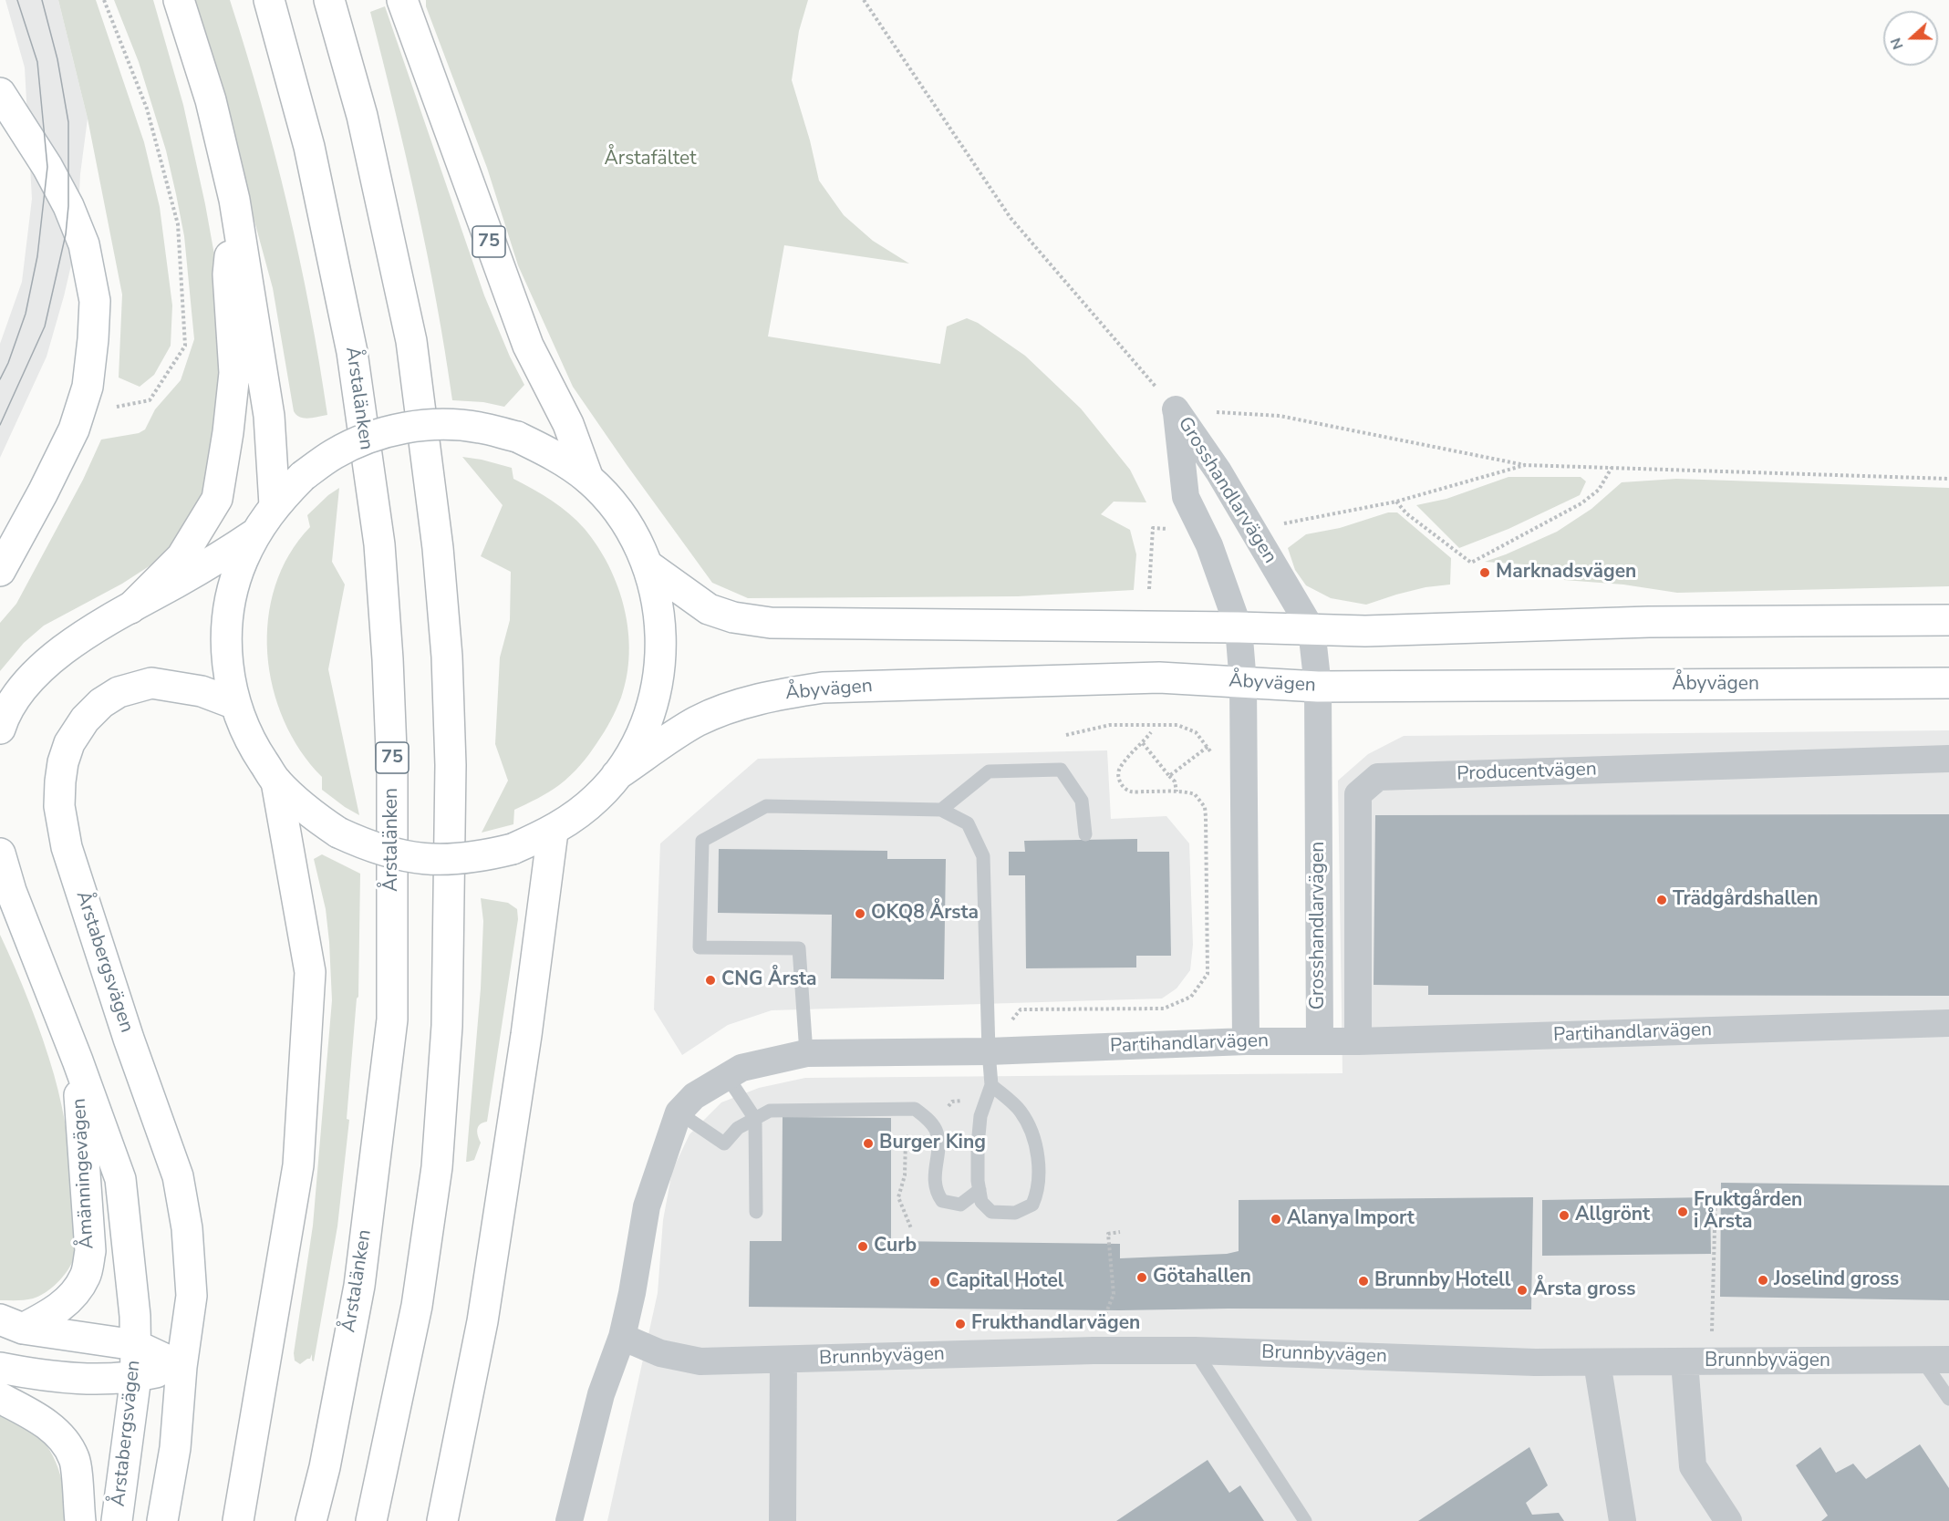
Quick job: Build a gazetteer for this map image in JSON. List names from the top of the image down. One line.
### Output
{"streets":{"main road":["75","Årstalänken","Åbyvägen","Årstabergsvägen","Åmänningevägen"],"street":["Grosshandlarvägen","Producentvägen","Partihandlarvägen","Brunnbyvägen"]},"crossings":[["Grosshandlarvägen","Åbyvägen"],["Grosshandlarvägen","Partihandlarvägen"],["Producentvägen","Partihandlarvägen"],["Årstabergsvägen","Åmänningevägen"],["Partihandlarvägen","Brunnbyvägen"]],"parks":["Årstafältet"],"places":["Marknadsvägen","Trädgårdshallen","OKQ8 Årsta","CNG Årsta","Burger King","Fruktgården i Årsta","Allgrönt","Alanya Import","Curb","Götahallen","Joselind gross","Brunnby Hotell","Capital Hotel","Årsta gross","Frukthandlarvägen"],"north":"left"}
